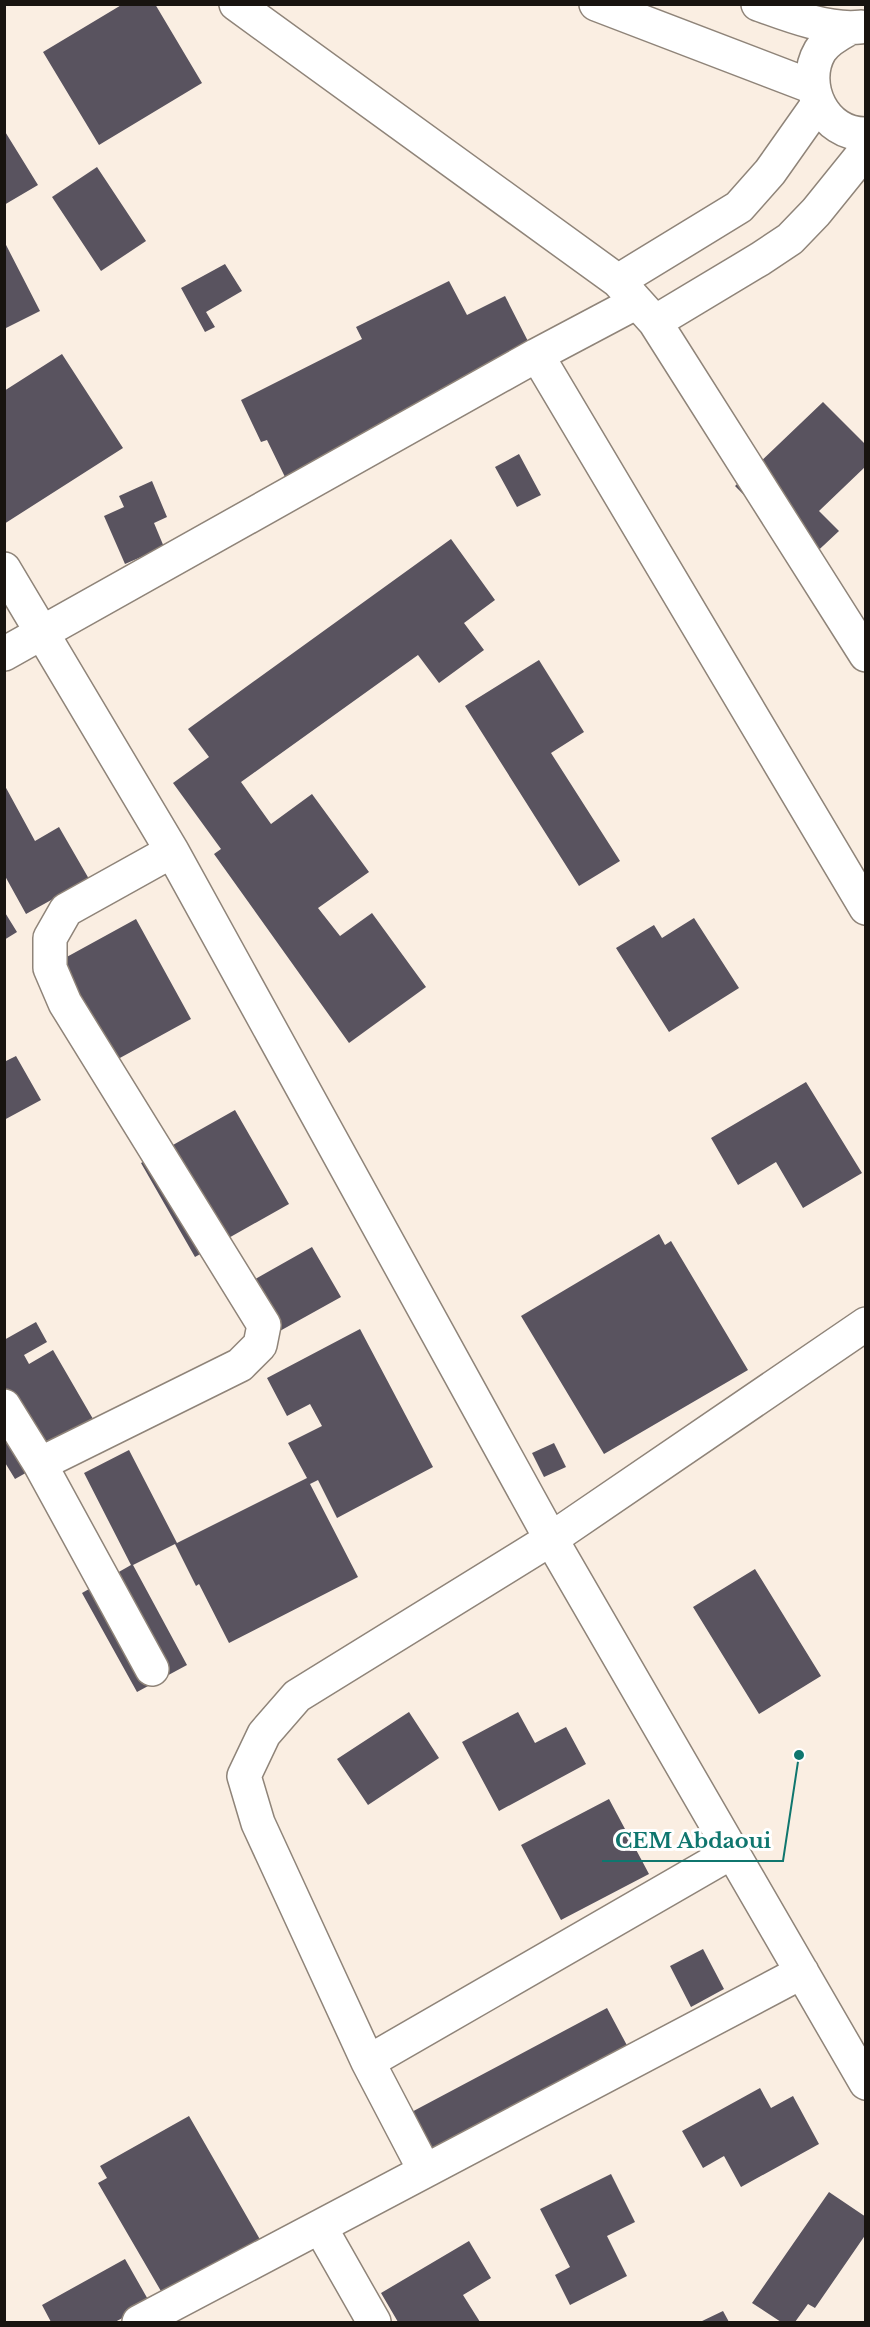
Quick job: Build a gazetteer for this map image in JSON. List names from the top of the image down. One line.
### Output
{"places":["CEM Abdaoui"]}
